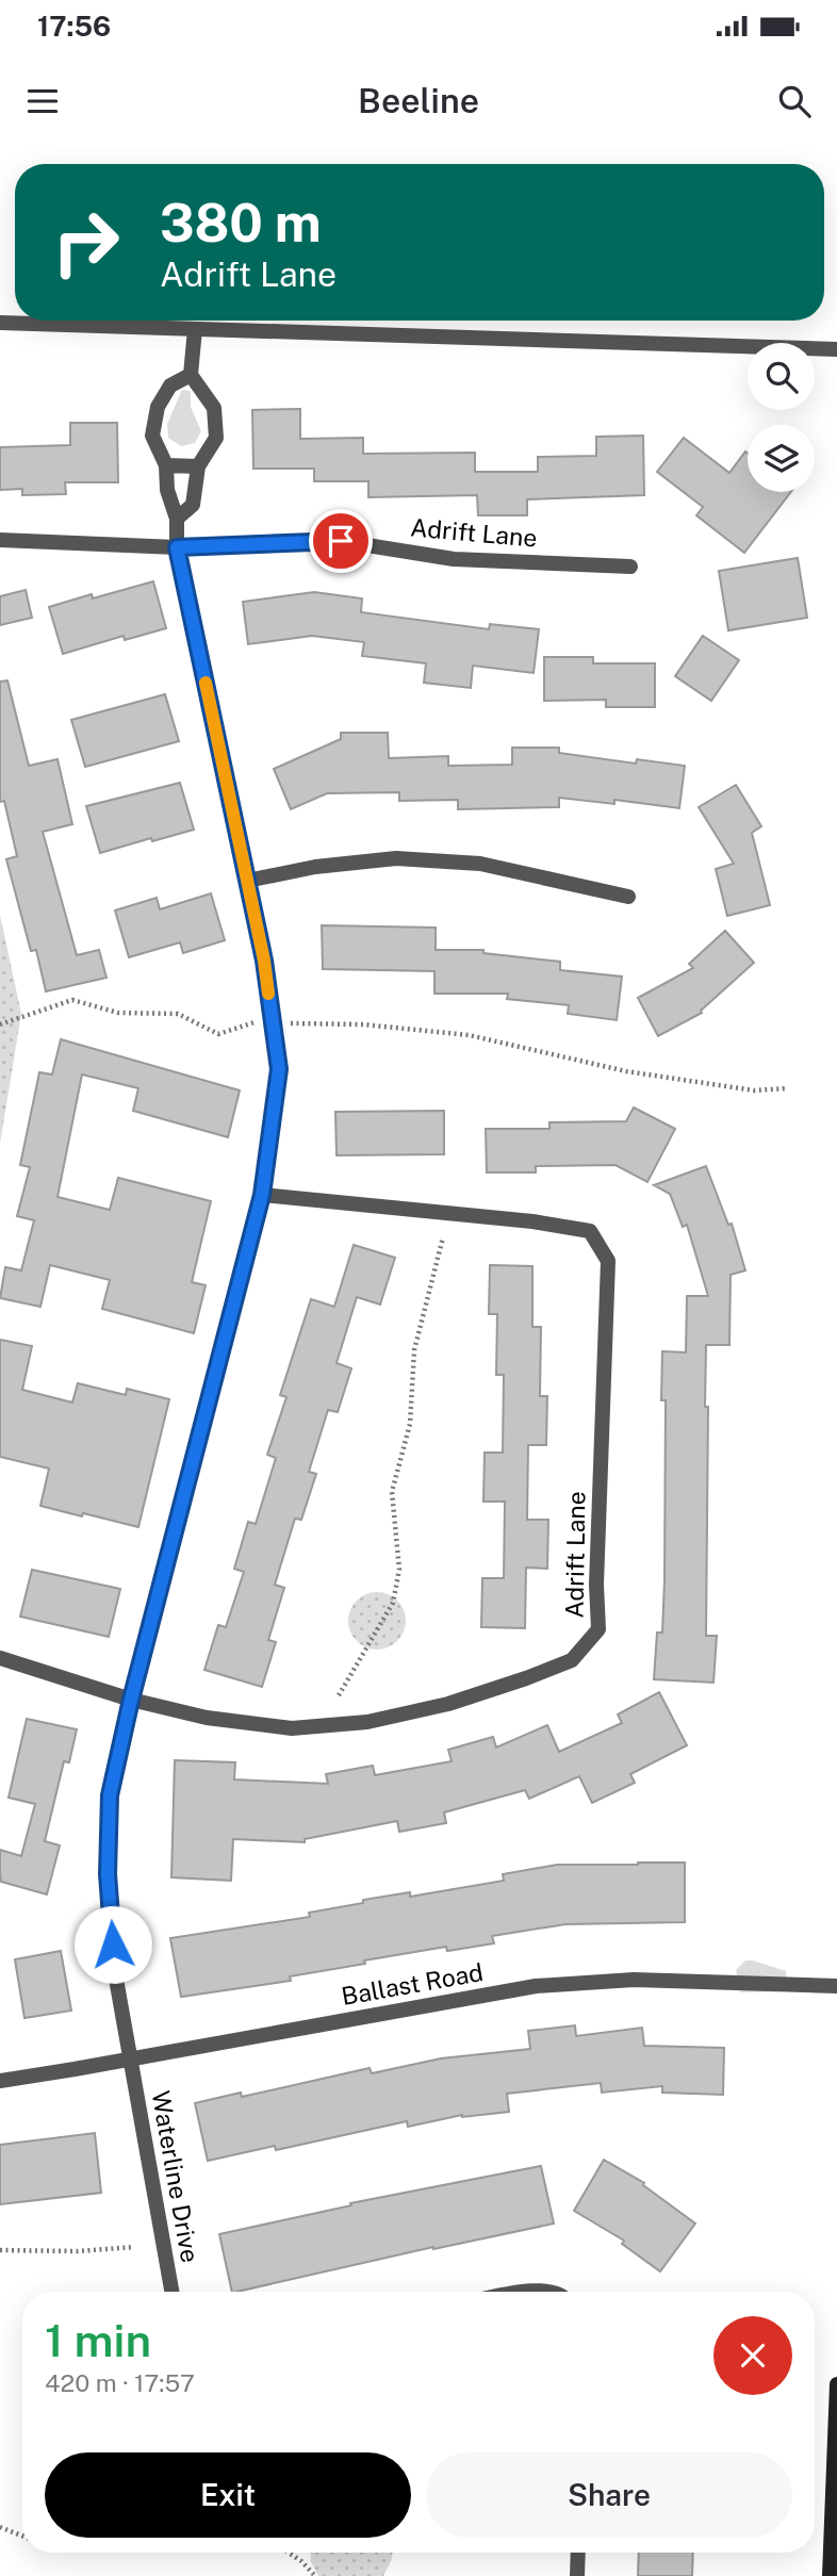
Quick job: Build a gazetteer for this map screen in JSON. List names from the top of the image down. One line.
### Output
{"streets":{"street":["Adrift Lane","Ballast Road","Waterline Drive"]},"crossings":[["Adrift Lane","Waterline Drive"],["Ballast Road","Waterline Drive"]],"page":{"status":"17:56","header":"Beeline","turn":["380 m","Adrift Lane"],"heading":["1 min","420 m · 17:57"],"buttons":["Exit","Share"]}}
